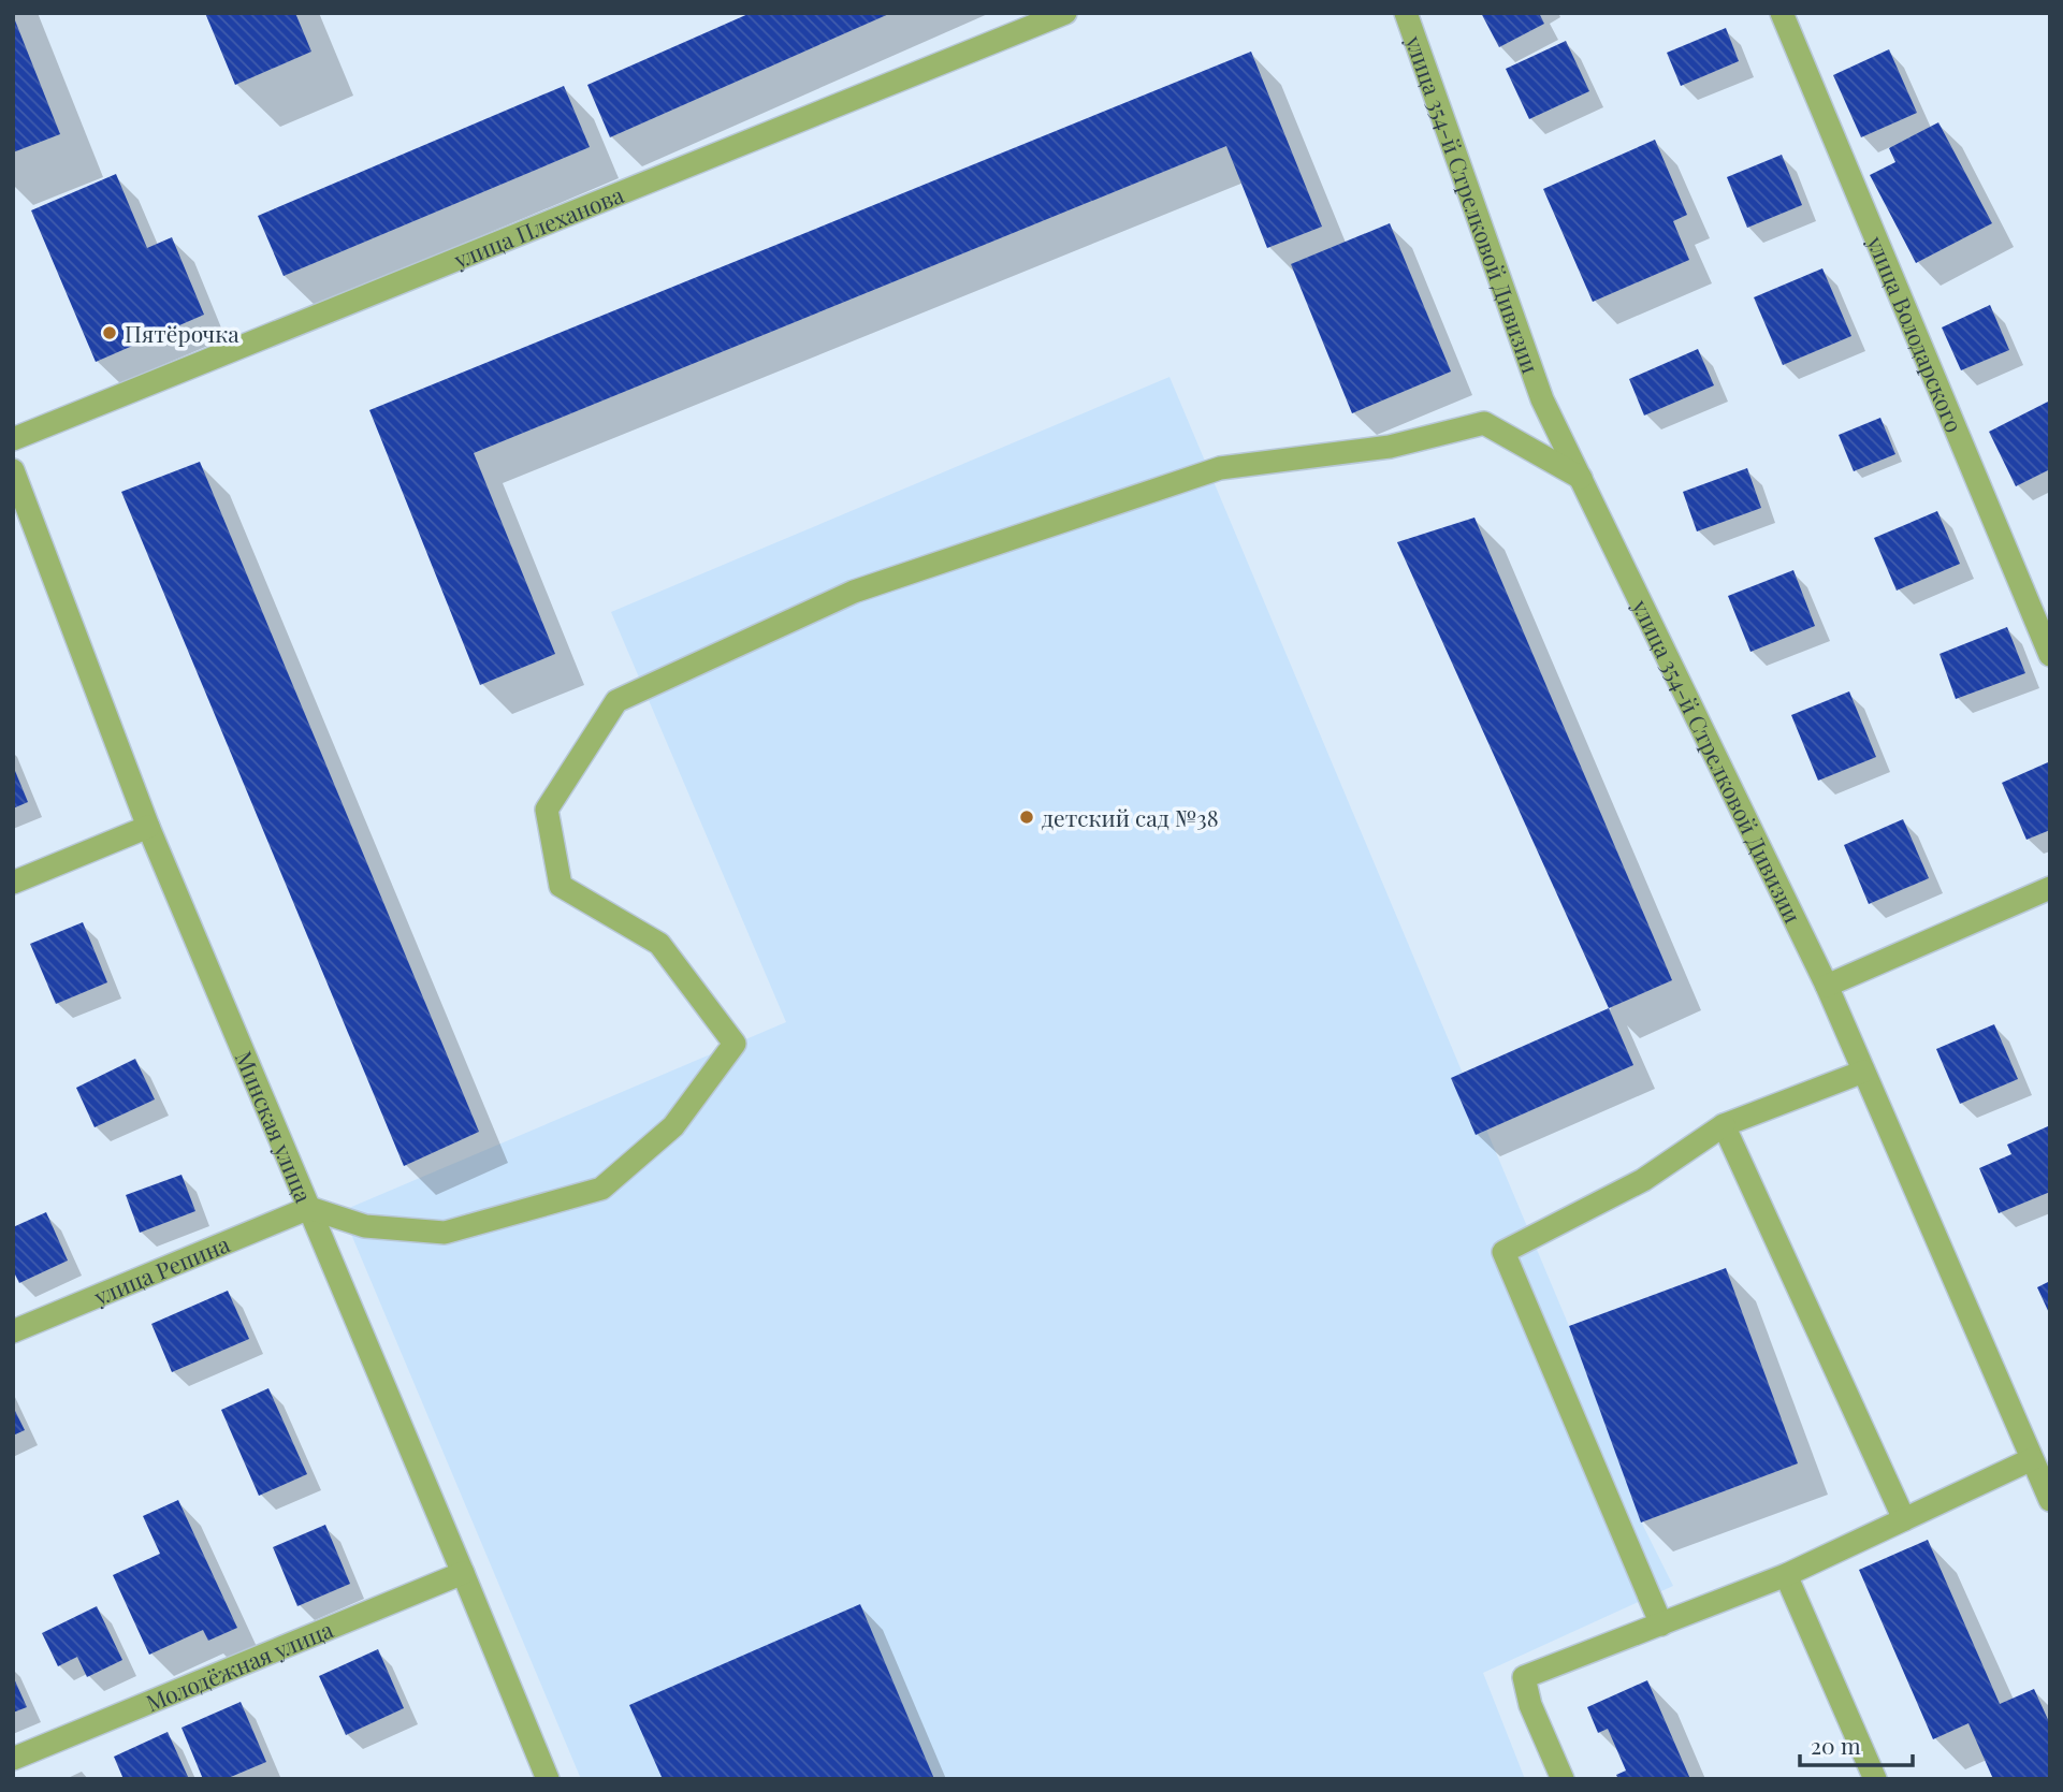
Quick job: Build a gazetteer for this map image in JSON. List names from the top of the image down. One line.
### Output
{"streets":{"street":["улица 354-й Стрелковой Дивизии","улица Плеханова","улица Володарского","Минская улица","улица Репина","Молодёжная улица"]},"crossings":[["Минская улица","улица Репина"],["Минская улица","Молодёжная улица"]],"places":["Пятёрочка","детский сад №38"],"scale_bar":"20 m"}
